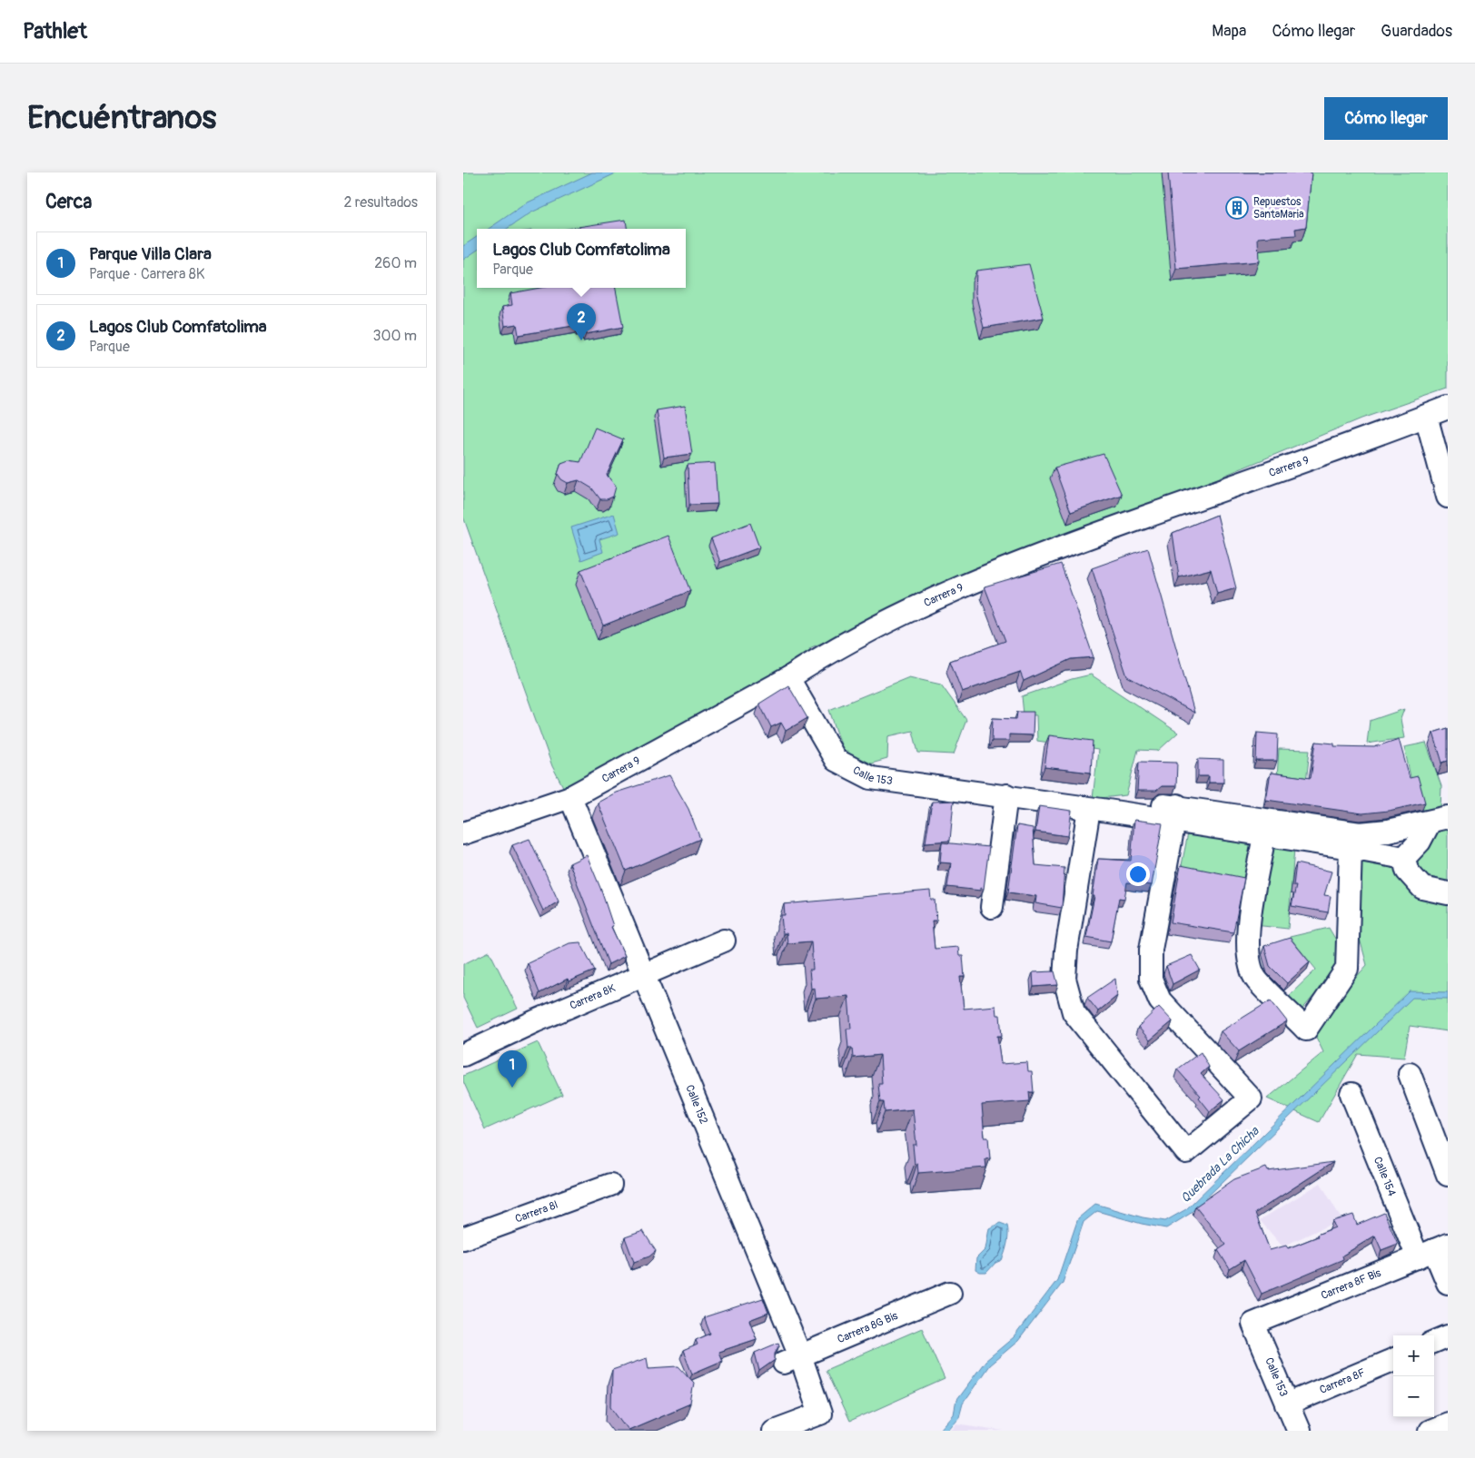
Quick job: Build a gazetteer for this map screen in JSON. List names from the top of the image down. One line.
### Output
{"streets":{"street":["Carrera 9","Calle 153","Carrera 8K","Calle 152","Calle 154","Carrera 8I","Carrera 8F Bis","Carrera 8G Bis","Carrera 8F"]},"crossings":[["Carrera 9","Calle 153"],["Carrera 9","Calle 152"],["Calle 153","Carrera 8F Bis"],["Calle 153","Carrera 8F"],["Carrera 8K","Calle 152"],["Calle 152","Carrera 8G Bis"],["Calle 154","Carrera 8F Bis"]],"water":["Quebrada La Chicha"],"places":{"building":["Repuestos SantaMaria"]},"page":{"header":"Pathlet","nav":["Mapa","Cómo llegar","Guardados"],"buttons":"Cómo llegar","title":"Encuéntranos","heading":["Cerca","2 resultados"],"popup":["Lagos Club Comfatolima","Parque"],"list":[{"mark":"1","name":"Parque Villa Clara","note":"Parque · Carrera 8K","value":"260 m"},{"mark":"2","name":"Lagos Club Comfatolima","note":"Parque","value":"300 m"}],"pins":["2","1"],"map_buttons":["+","−"]}}
